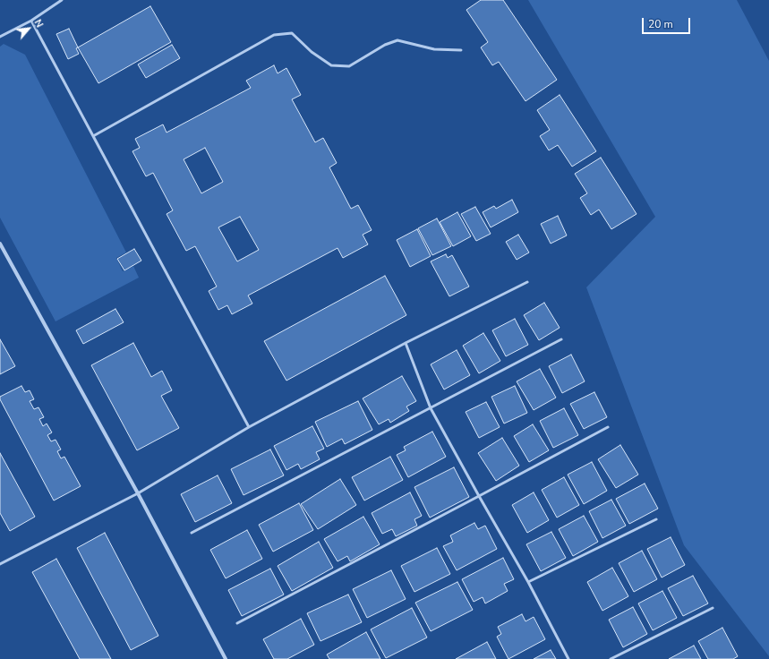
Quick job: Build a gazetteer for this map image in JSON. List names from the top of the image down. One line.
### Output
{"scale_bar":"20 m","north":"top right"}
